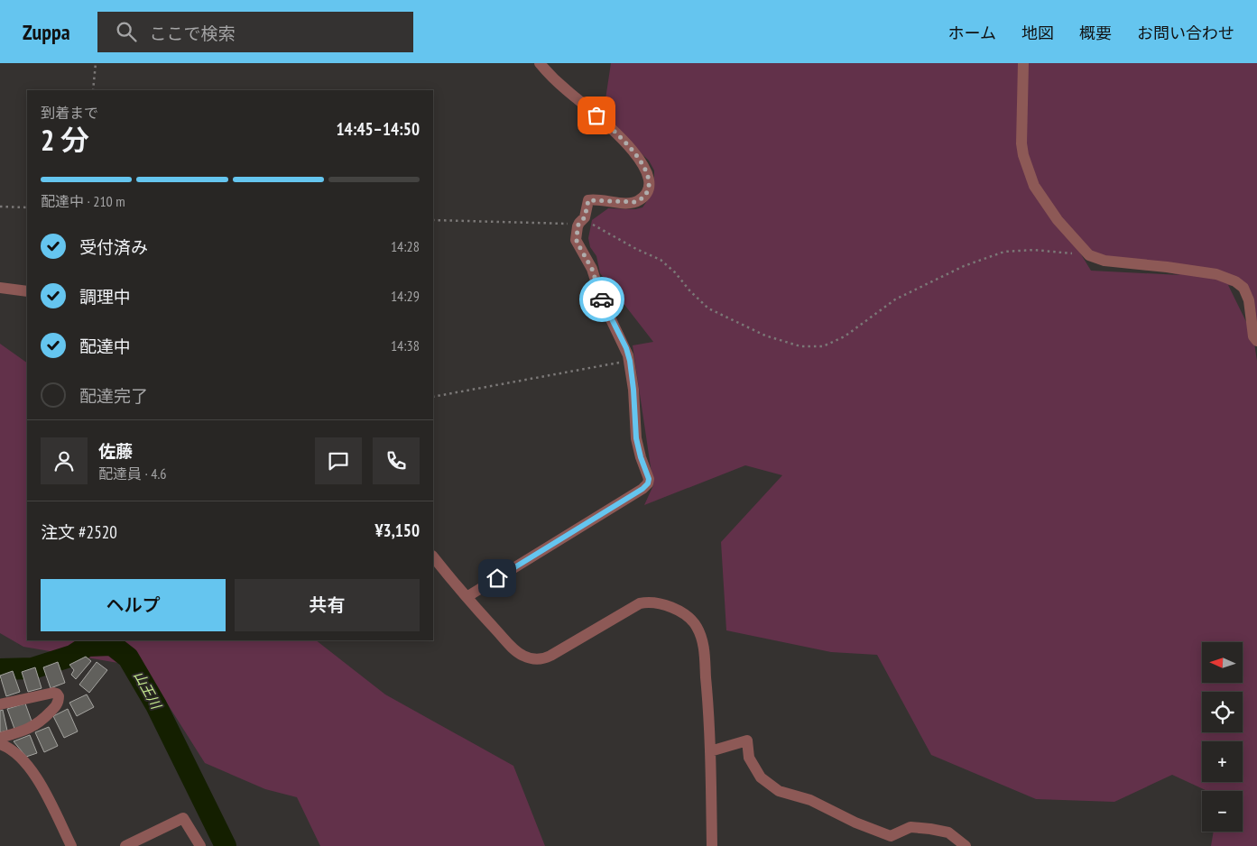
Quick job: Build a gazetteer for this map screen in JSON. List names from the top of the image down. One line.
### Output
{"water":["山王川"],"north":"left","page":{"header":"Zuppa","search":"ここで検索","nav":["ホーム","地図","概要","お問い合わせ"],"heading":["2 分","到着まで","14:45–14:50"],"panel":["佐藤","配達員 · 4.6","注文 #2520","¥3,150"],"bar":"配達中 · 210 m","list":[["受付済み","14:28"],["調理中","14:29"],["配達中","14:38"],"配達完了"],"buttons":["ヘルプ","共有"],"map_buttons":["+","−"]}}
